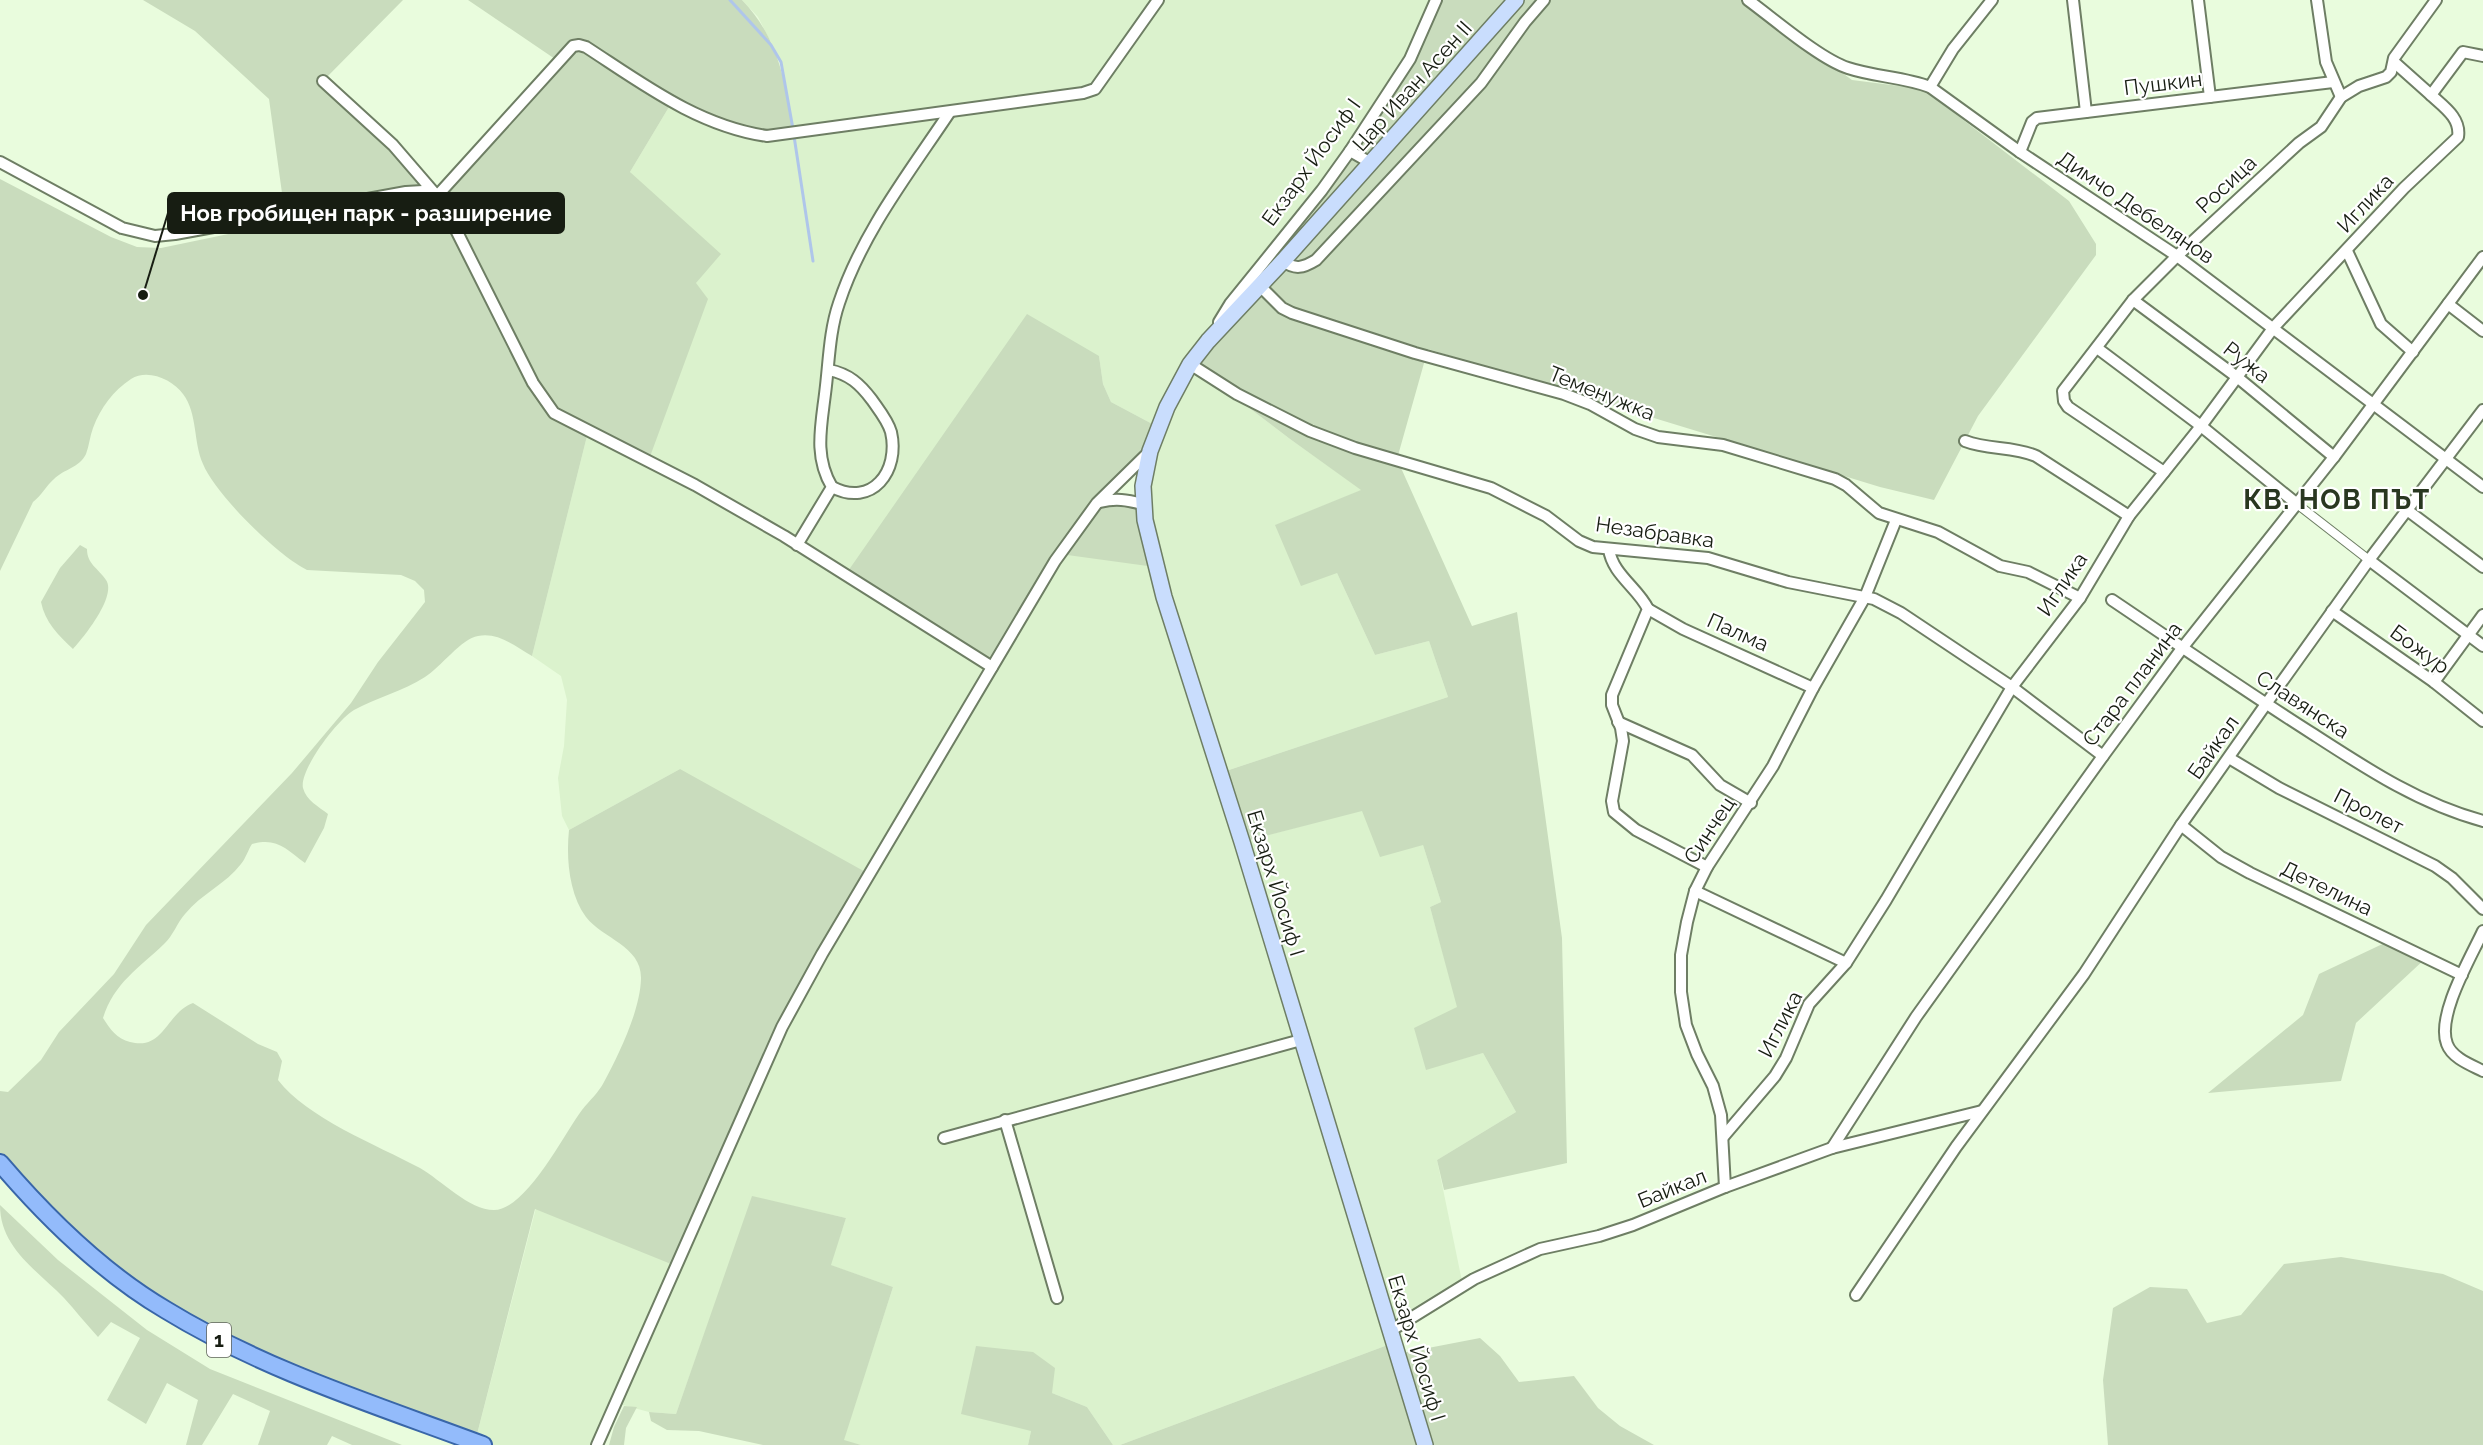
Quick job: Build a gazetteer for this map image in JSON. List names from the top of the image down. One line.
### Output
{"streets":{"main road":["Цар Иван Асен II","Екзарх Йосиф I","1"],"street":["Пушкин","Росица","Иглика","Димчо Дебелянов","Ружа","Теменужка","Незабравка","Палма","Божур","Стара планина","Славянска","Байкал","Пролет","Синчец","Детелина"]},"crossings":[["Пушкин","Димчо Дебелянов"],["Цар Иван Асен II","Екзарх Йосиф I"],["Цар Иван Асен II","Теменужка"],["Екзарх Йосиф I","Теменужка"],["Екзарх Йосиф I","Незабравка"],["Екзарх Йосиф I","Байкал"],["Росица","Иглика"],["Росица","Димчо Дебелянов"],["Росица","Ружа"],["Иглика","Димчо Дебелянов"],["Иглика","Ружа"],["Иглика","Незабравка"],["Иглика","Синчец"],["Димчо Дебелянов","Стара планина"],["Димчо Дебелянов","Байкал"],["Ружа","Стара планина"],["Теменужка","Синчец"],["Незабравка","Стара планина"],["Незабравка","Синчец"],["Палма","Синчец"],["Божур","Байкал"],["Стара планина","Славянска"],["Стара планина","Байкал"],["Славянска","Байкал"],["Байкал","Пролет"],["Байкал","Синчец"],["Байкал","Детелина"]],"districts":["КВ. НОВ ПЪТ"],"places":["Нов гробищен парк - разширение"]}
